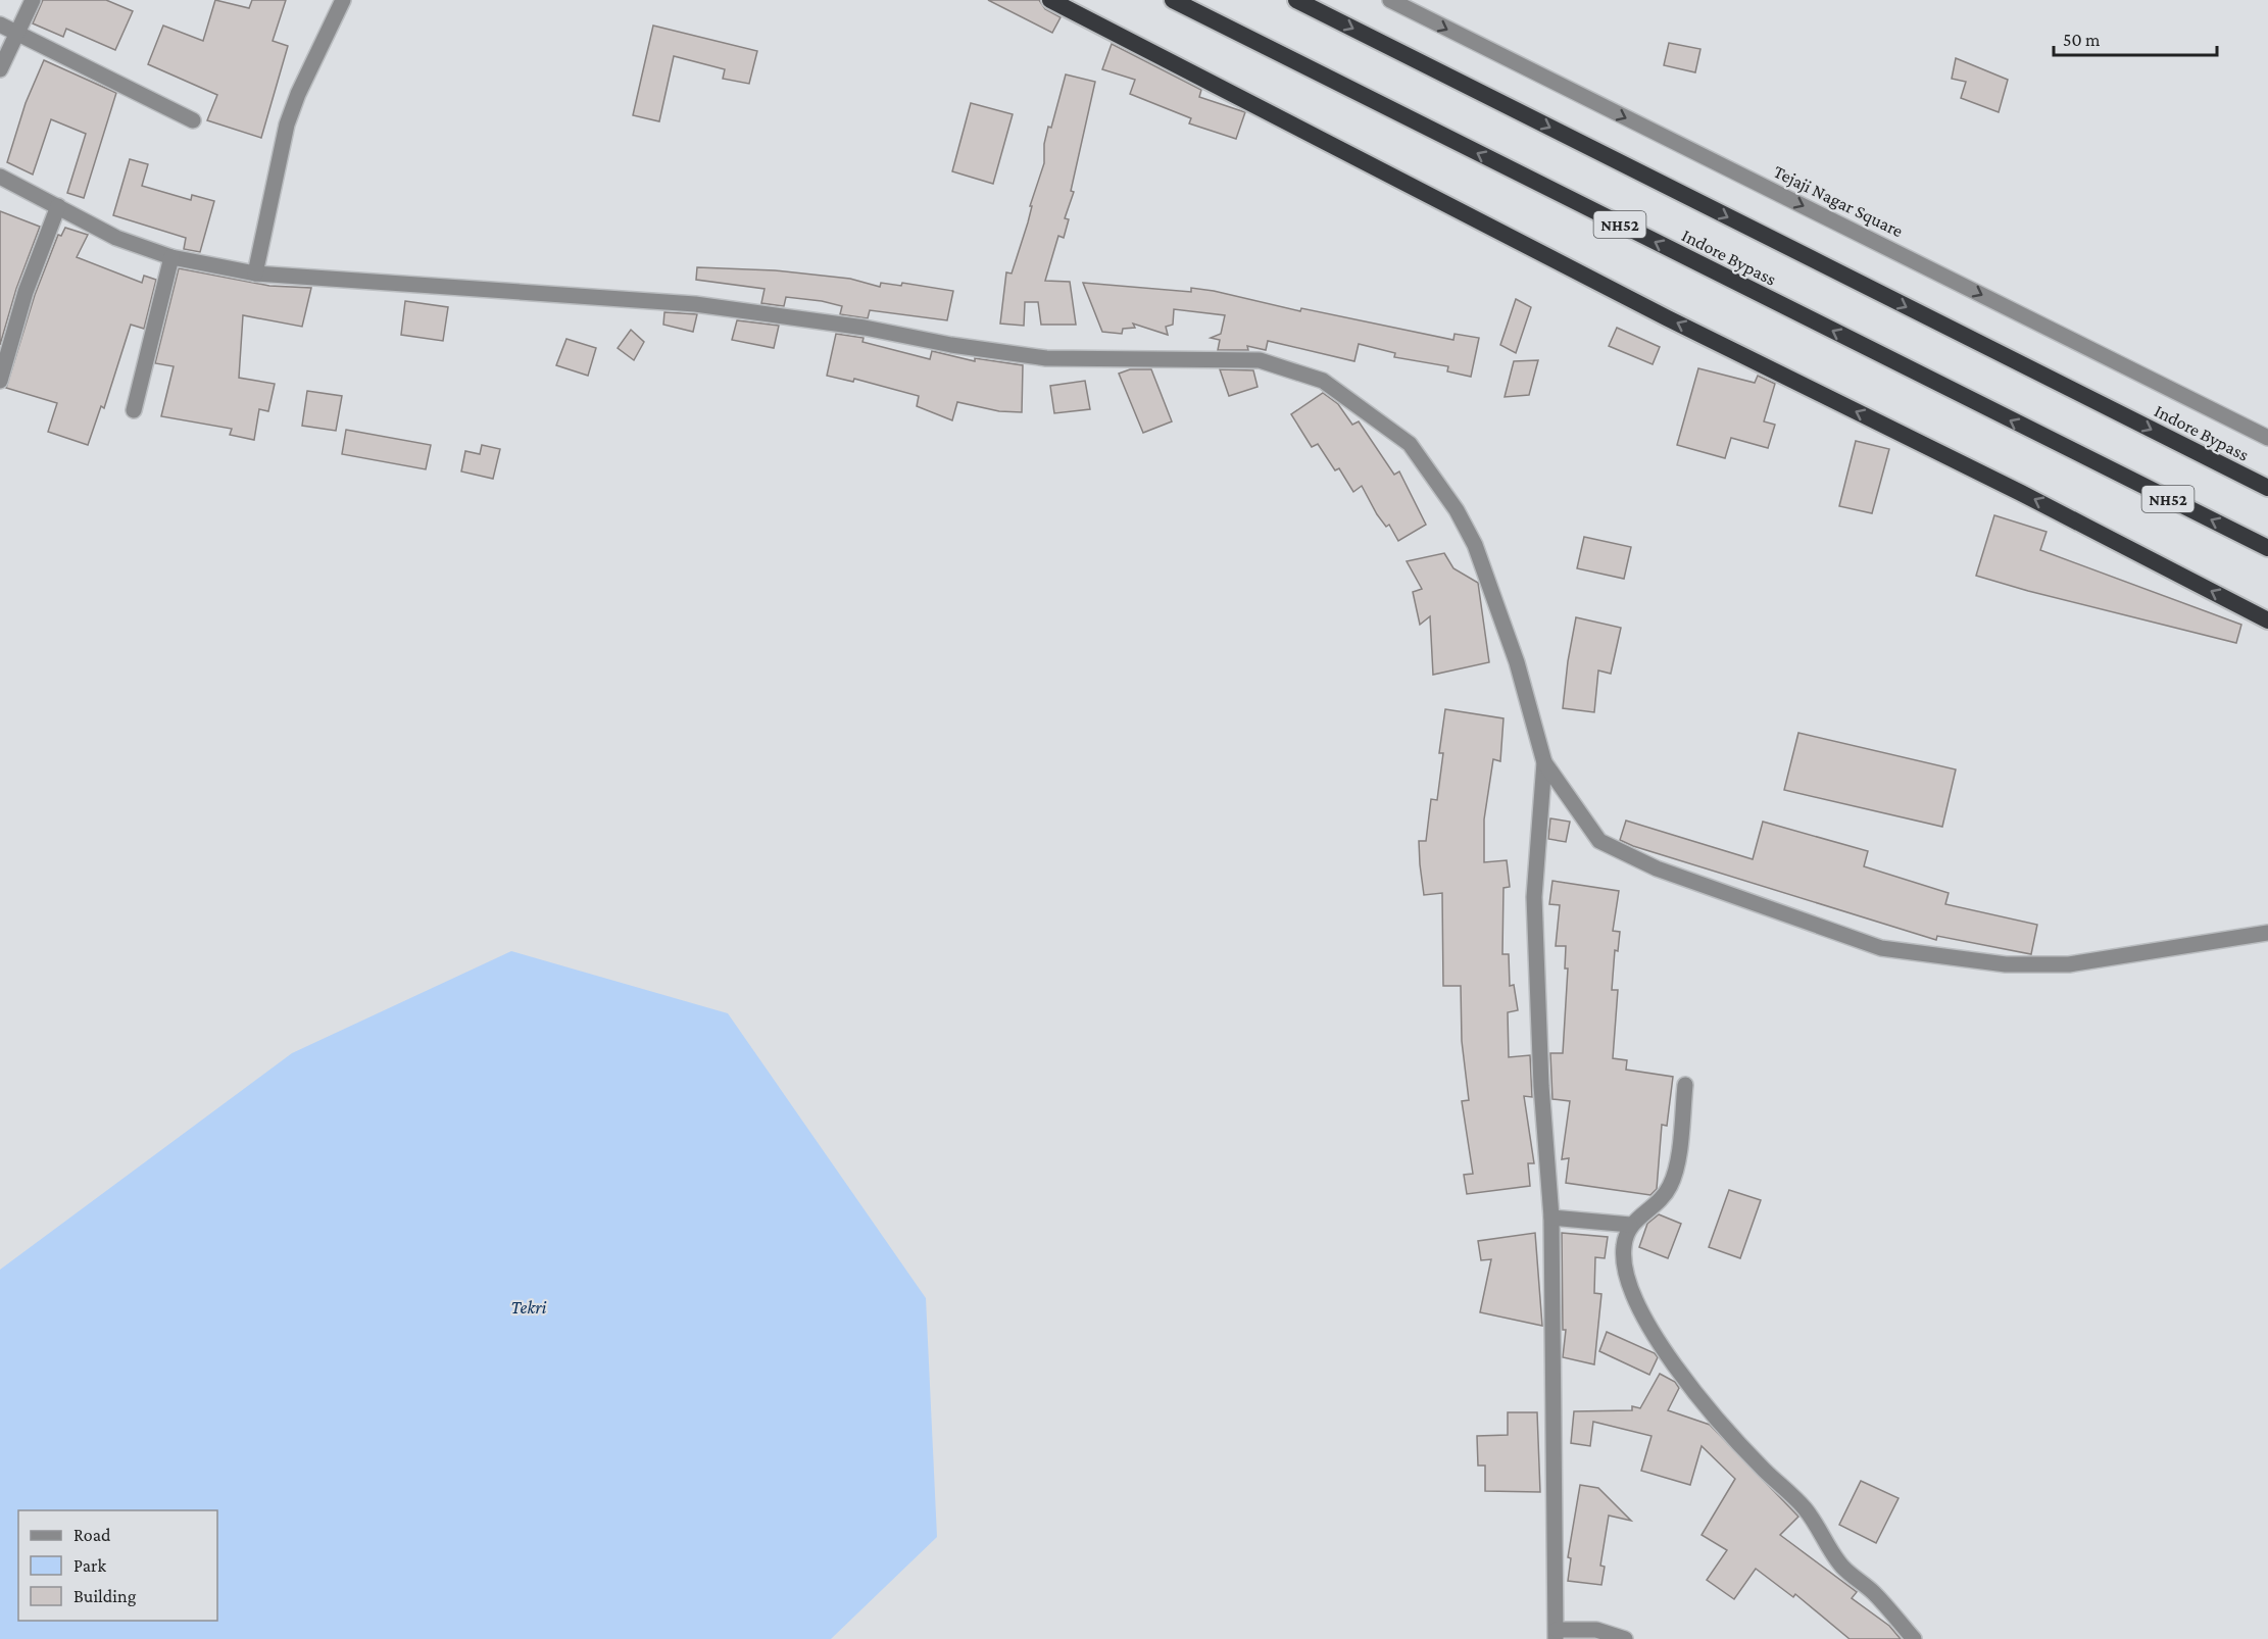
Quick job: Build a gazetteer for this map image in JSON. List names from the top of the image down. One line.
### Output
{"streets":{"highway":["NH52","Indore Bypass"],"street":["Tejaji Nagar Square"]},"one_way":["Tejaji Nagar Square"],"parks":["Tekri"],"legend":["Road","Park","Building"],"scale_bar":"50 m"}
